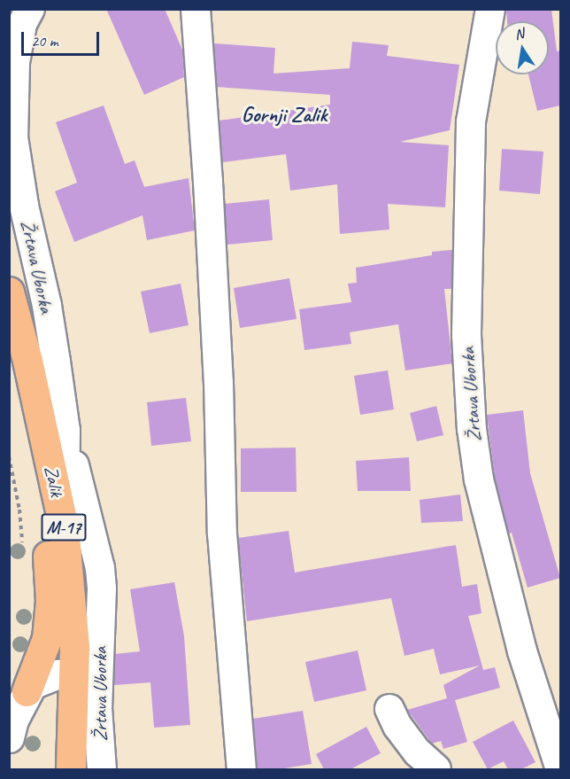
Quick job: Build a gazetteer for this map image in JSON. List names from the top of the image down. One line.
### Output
{"streets":{"main road":["Zalik","M-17"],"street":["Žrtava Uborka"]},"crossings":[["Žrtava Uborka","Zalik"]],"districts":["Gornji Zalik"],"scale_bar":"20 m","north":"top"}
